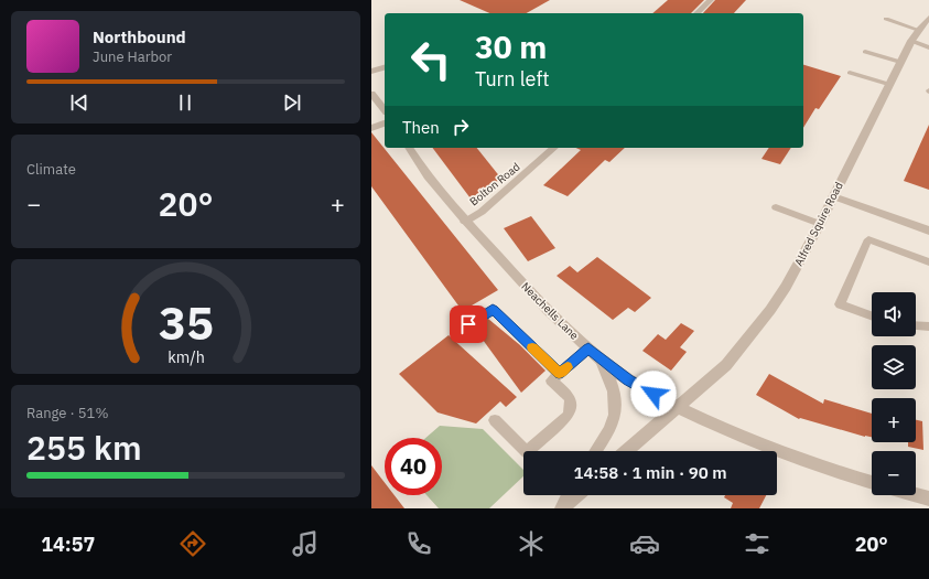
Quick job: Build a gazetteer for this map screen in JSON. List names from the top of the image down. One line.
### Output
{"streets":{"street":["Bolton Road","Alfred Squire Road","Neachells Lane"]},"crossings":[["Bolton Road","Neachells Lane"],["Alfred Squire Road","Neachells Lane"]],"page":{"turn":["30 m","Turn left"],"song":["Northbound","June Harbor"],"then":"Then","tile":["Climate",["Range · 51%","255 km"]],"heat":["−","20°","+"],"map_buttons":["+","−"],"limit":"40","trip":"14:58 · 1 min · 90 m","tabs":["14:57","20°"],"gauge":["35","km/h"]}}
